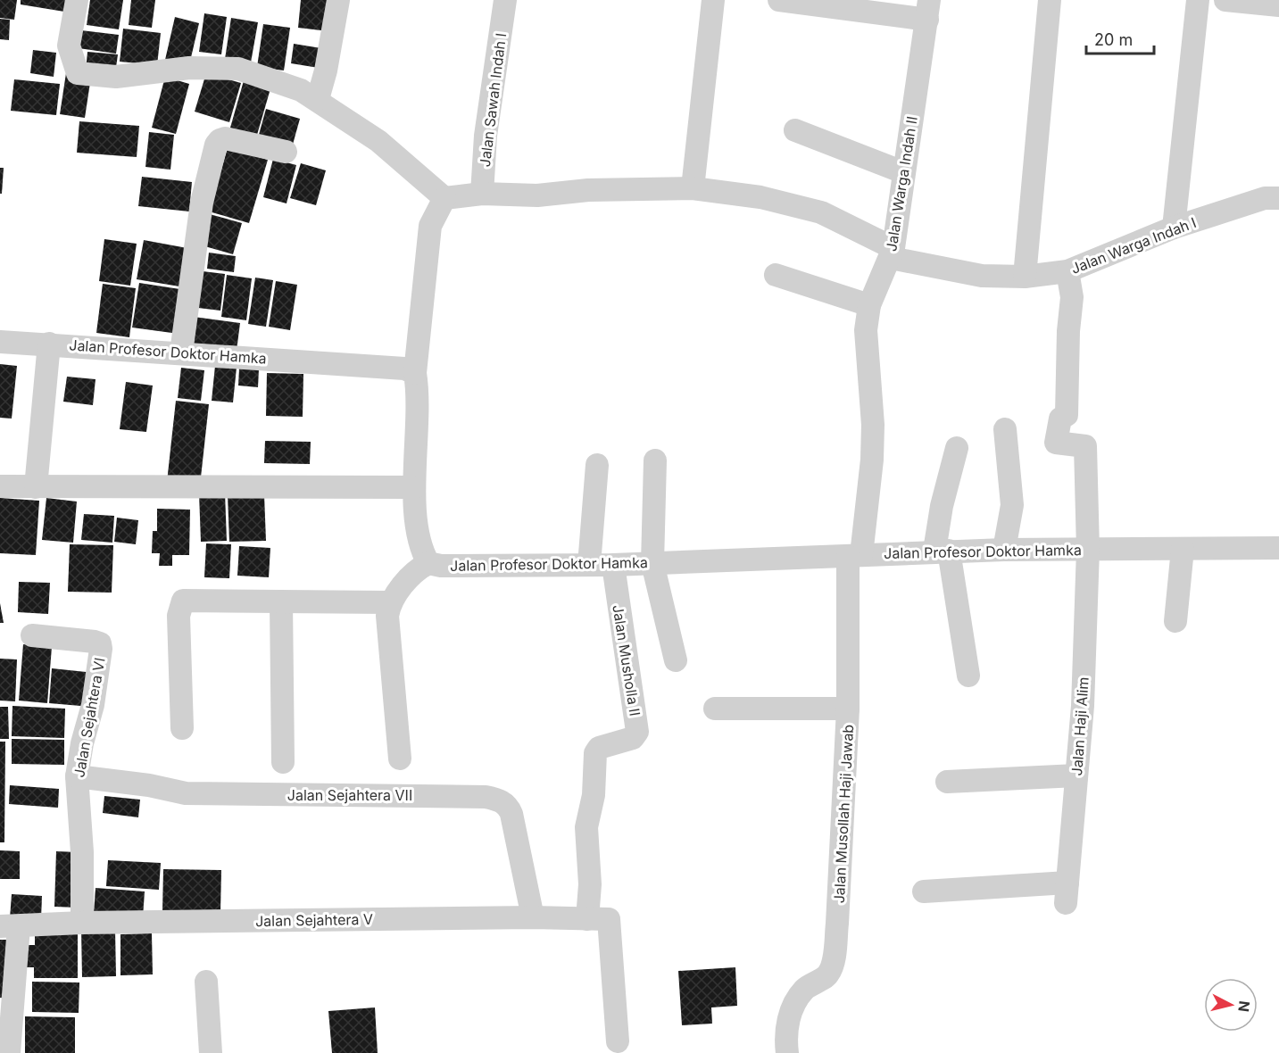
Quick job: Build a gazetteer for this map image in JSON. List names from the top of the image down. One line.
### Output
{"streets":{"street":["Jalan Sawah Indah I","Jalan Warga Indah II","Jalan Warga Indah I","Jalan Profesor Doktor Hamka","Jalan Musholla II","Jalan Sejahtera VI","Jalan Haji Alim","Jalan Sejahtera VII","Jalan Musollah Haji Jawab","Jalan Sejahtera V"]},"crossings":[["Jalan Sawah Indah I","Jalan Warga Indah I"],["Jalan Warga Indah II","Jalan Warga Indah I"],["Jalan Warga Indah II","Jalan Profesor Doktor Hamka"],["Jalan Warga Indah II","Jalan Musollah Haji Jawab"],["Jalan Warga Indah I","Jalan Haji Alim"],["Jalan Profesor Doktor Hamka","Jalan Musholla II"],["Jalan Profesor Doktor Hamka","Jalan Haji Alim"],["Jalan Profesor Doktor Hamka","Jalan Musollah Haji Jawab"],["Jalan Musholla II","Jalan Sejahtera V"],["Jalan Sejahtera VI","Jalan Sejahtera VII"],["Jalan Sejahtera VI","Jalan Sejahtera V"],["Jalan Sejahtera VII","Jalan Sejahtera V"]],"scale_bar":"20 m","north":"right"}
